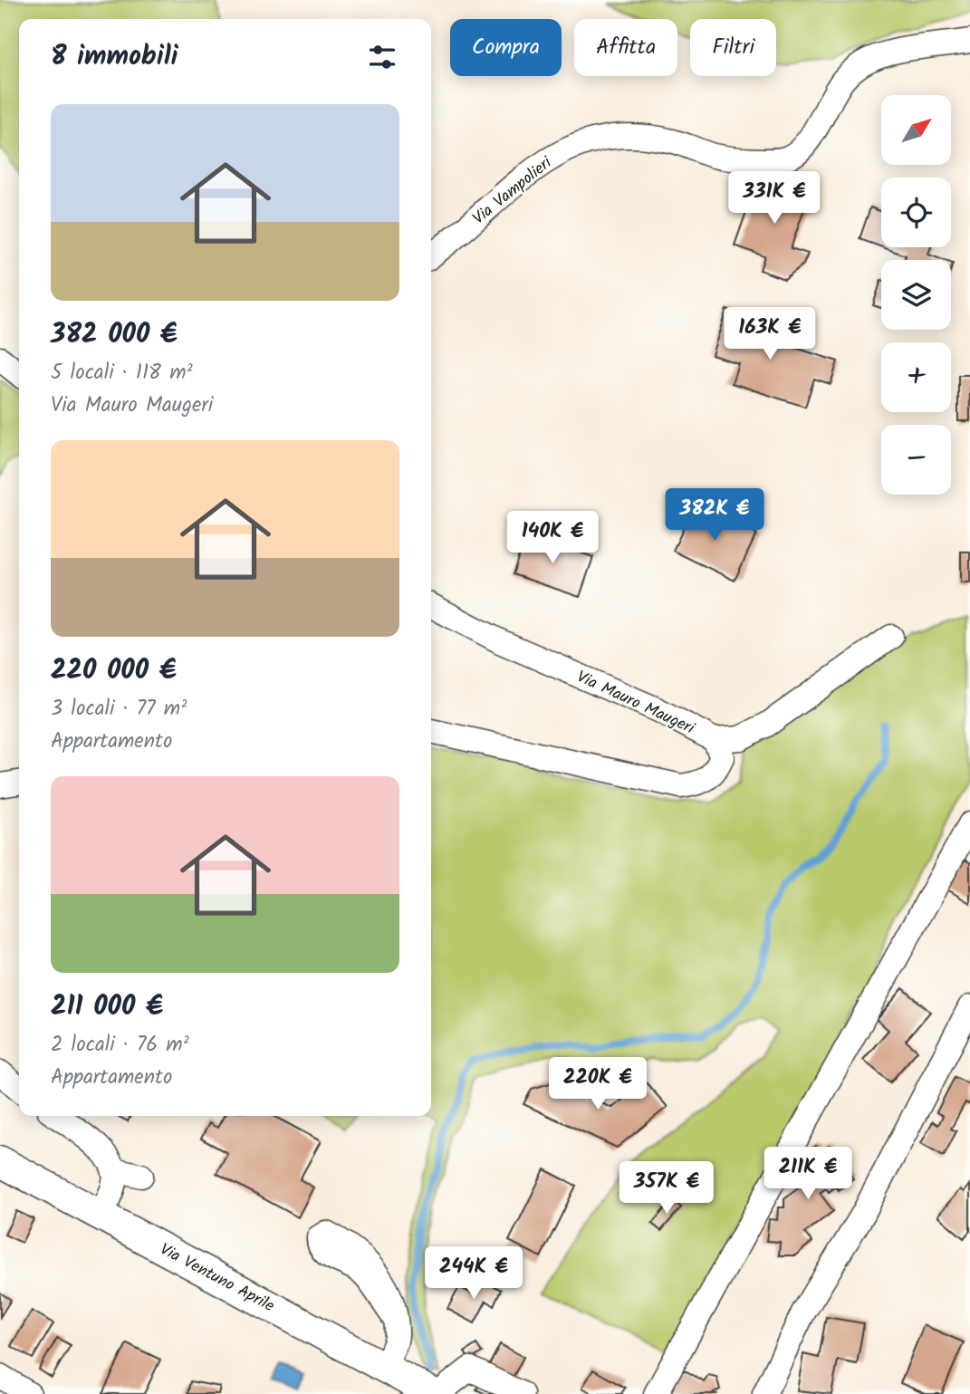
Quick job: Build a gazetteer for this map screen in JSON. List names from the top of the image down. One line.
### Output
{"streets":{"main road":["Via Ventuno Aprile"],"street":["Via Vampolieri","Via Mauro Maugeri"]},"north":"top right","page":{"chip":["Compra","Affitta","Filtri"],"heading":"8 immobili","map_buttons":["+","−"],"list":[{"name":"382 000 €","note":"5 locali · 118 m² · Via Mauro Maugeri"},{"name":"220 000 €","note":"3 locali · 77 m² · Appartamento"},{"name":"211 000 €","note":"2 locali · 76 m² · Appartamento"}],"price":["331K €","163K €","382K €","140K €","220K €","211K €","357K €","244K €"]}}
